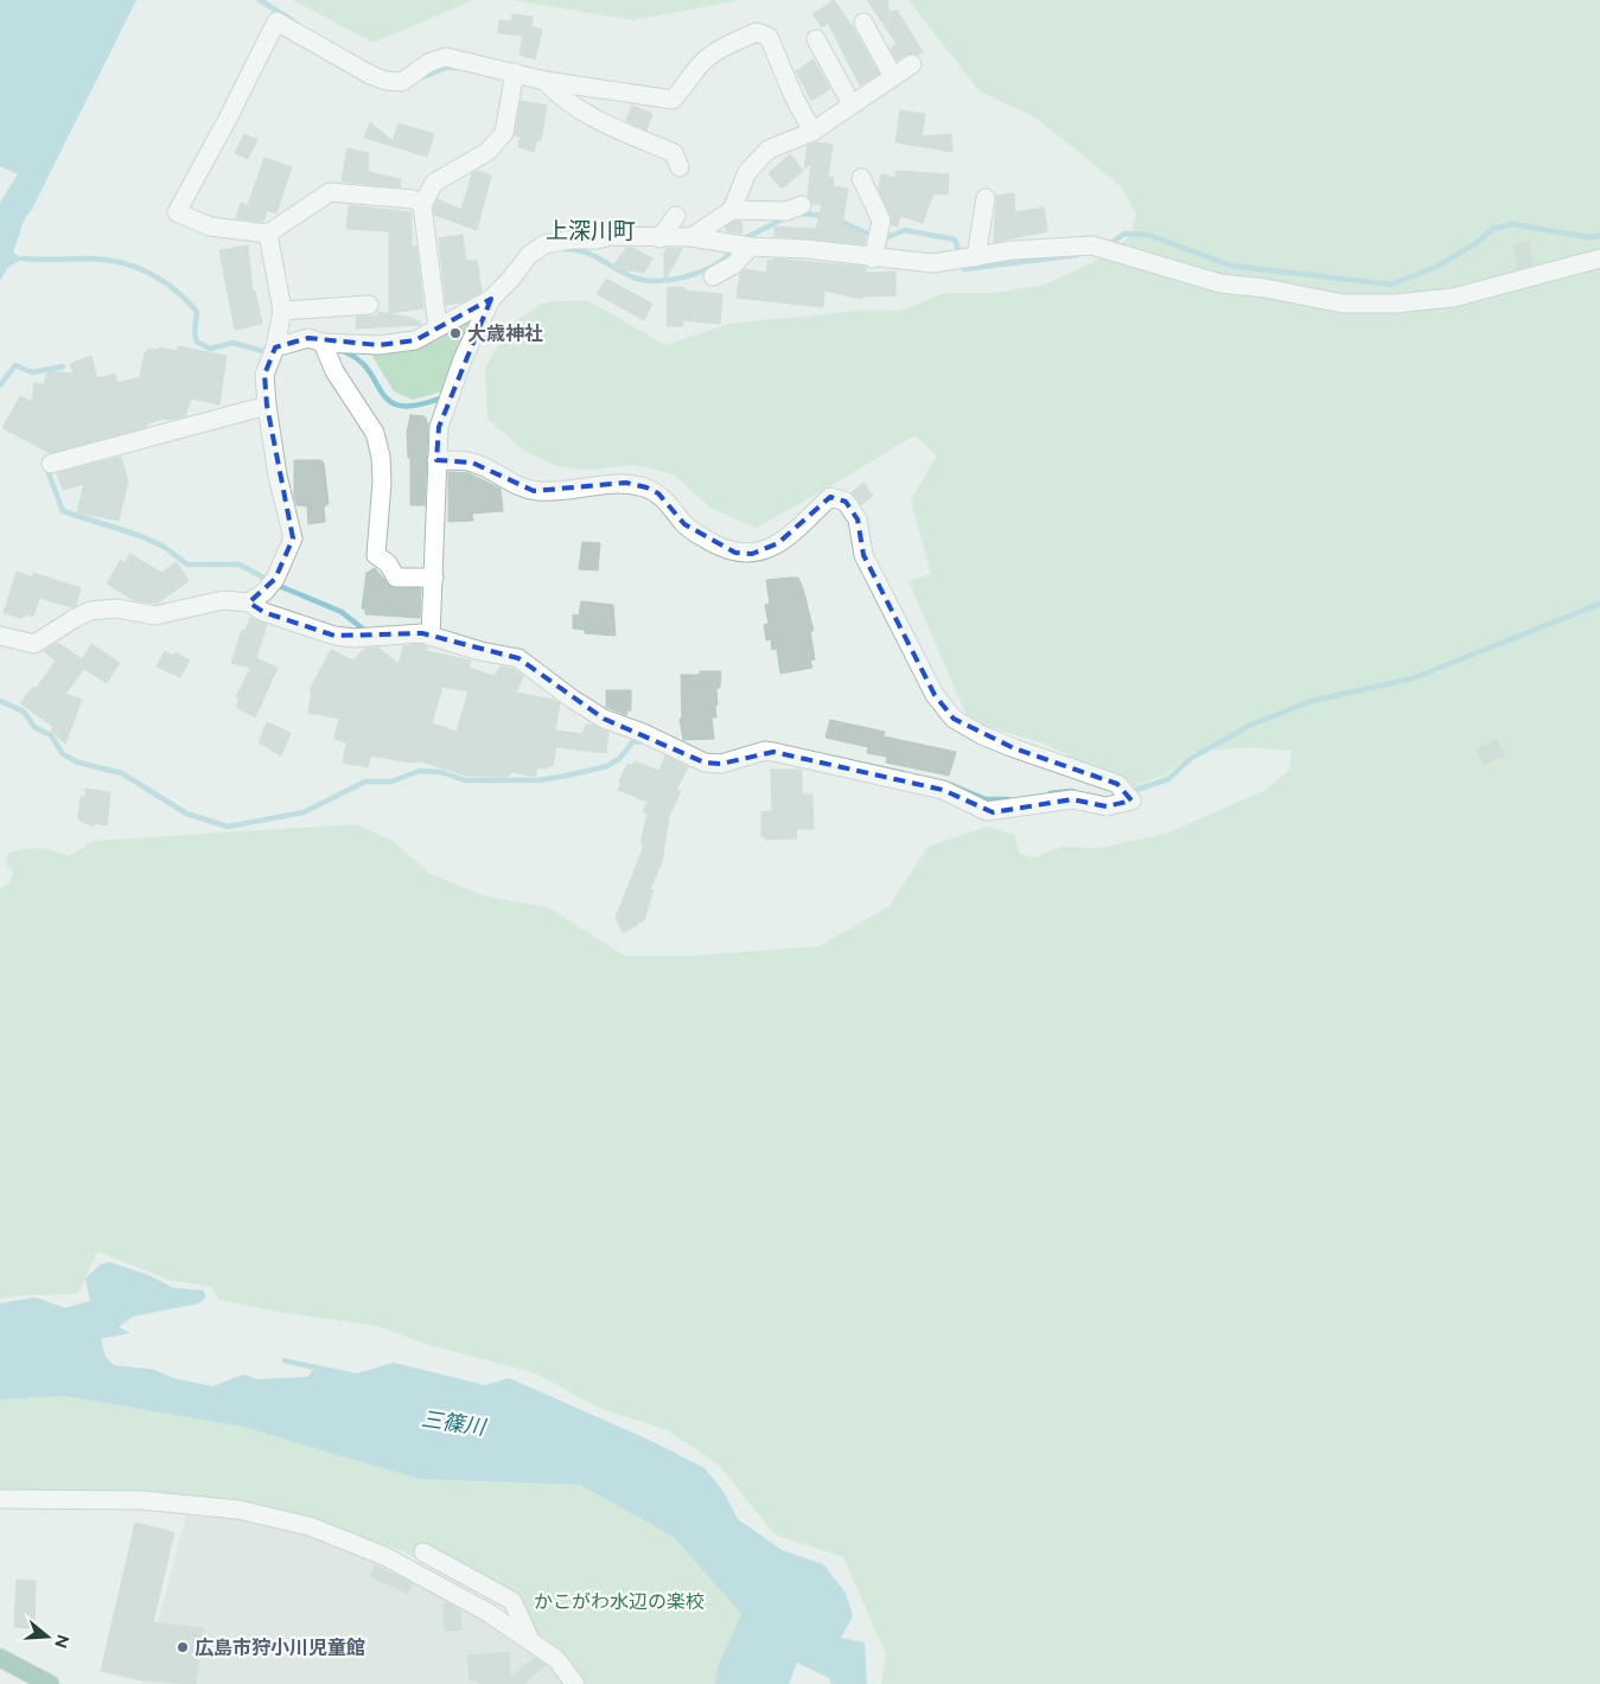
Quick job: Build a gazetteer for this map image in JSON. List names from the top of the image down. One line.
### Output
{"districts":["上深川町"],"water":["三篠川"],"parks":["かこがわ水辺の楽校"],"places":["大歳神社","広島市狩小川児童館"],"north":"right"}
